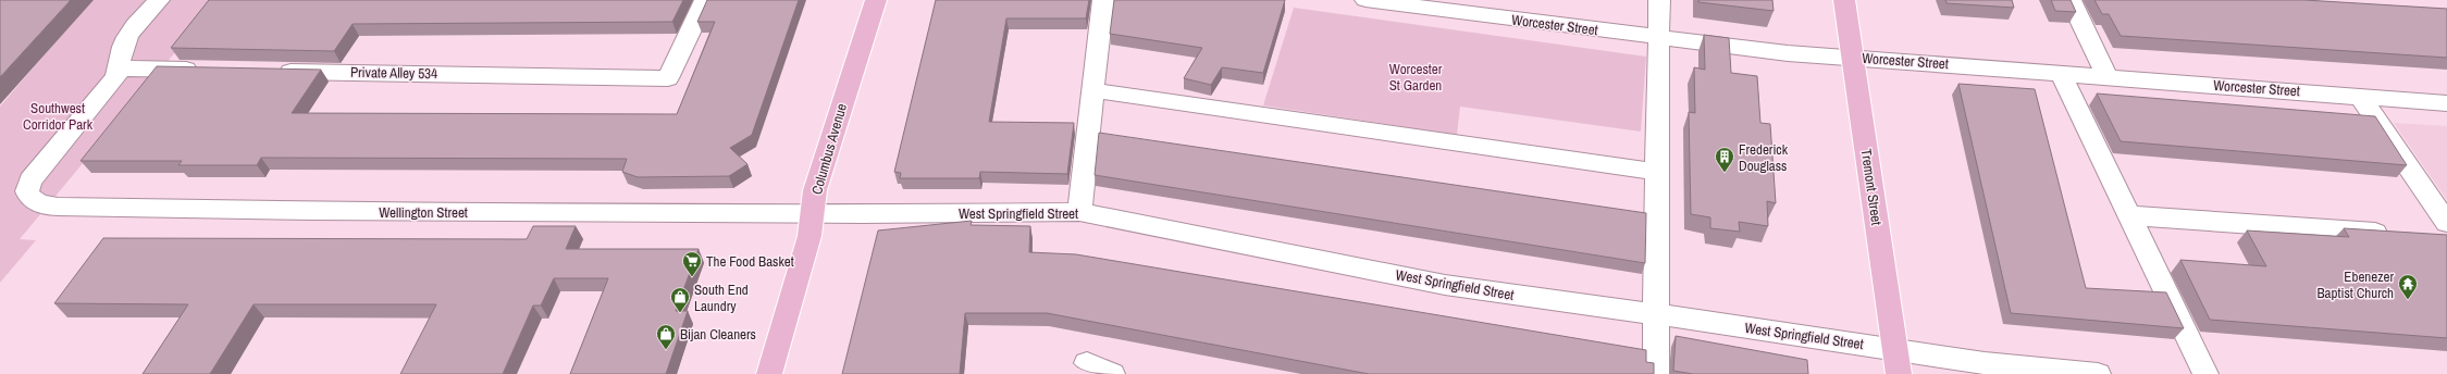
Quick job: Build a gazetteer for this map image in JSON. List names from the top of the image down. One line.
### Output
{"streets":{"main road":["Columbus Avenue","Tremont Street"],"street":["Worcester Street","Private Alley 534","Wellington Street","West Springfield Street"]},"crossings":[["Worcester Street","Tremont Street"],["Columbus Avenue","Wellington Street"],["Columbus Avenue","West Springfield Street"],["Tremont Street","West Springfield Street"],["Wellington Street","West Springfield Street"]],"parks":["Worcester St Garden","Southwest Corridor Park"],"places":{"building":["Frederick Douglass"],"supermarket":["The Food Basket"],"temple":["Ebenezer Baptist Church"],"shop":["South End Laundry","Bijan Cleaners"]}}
